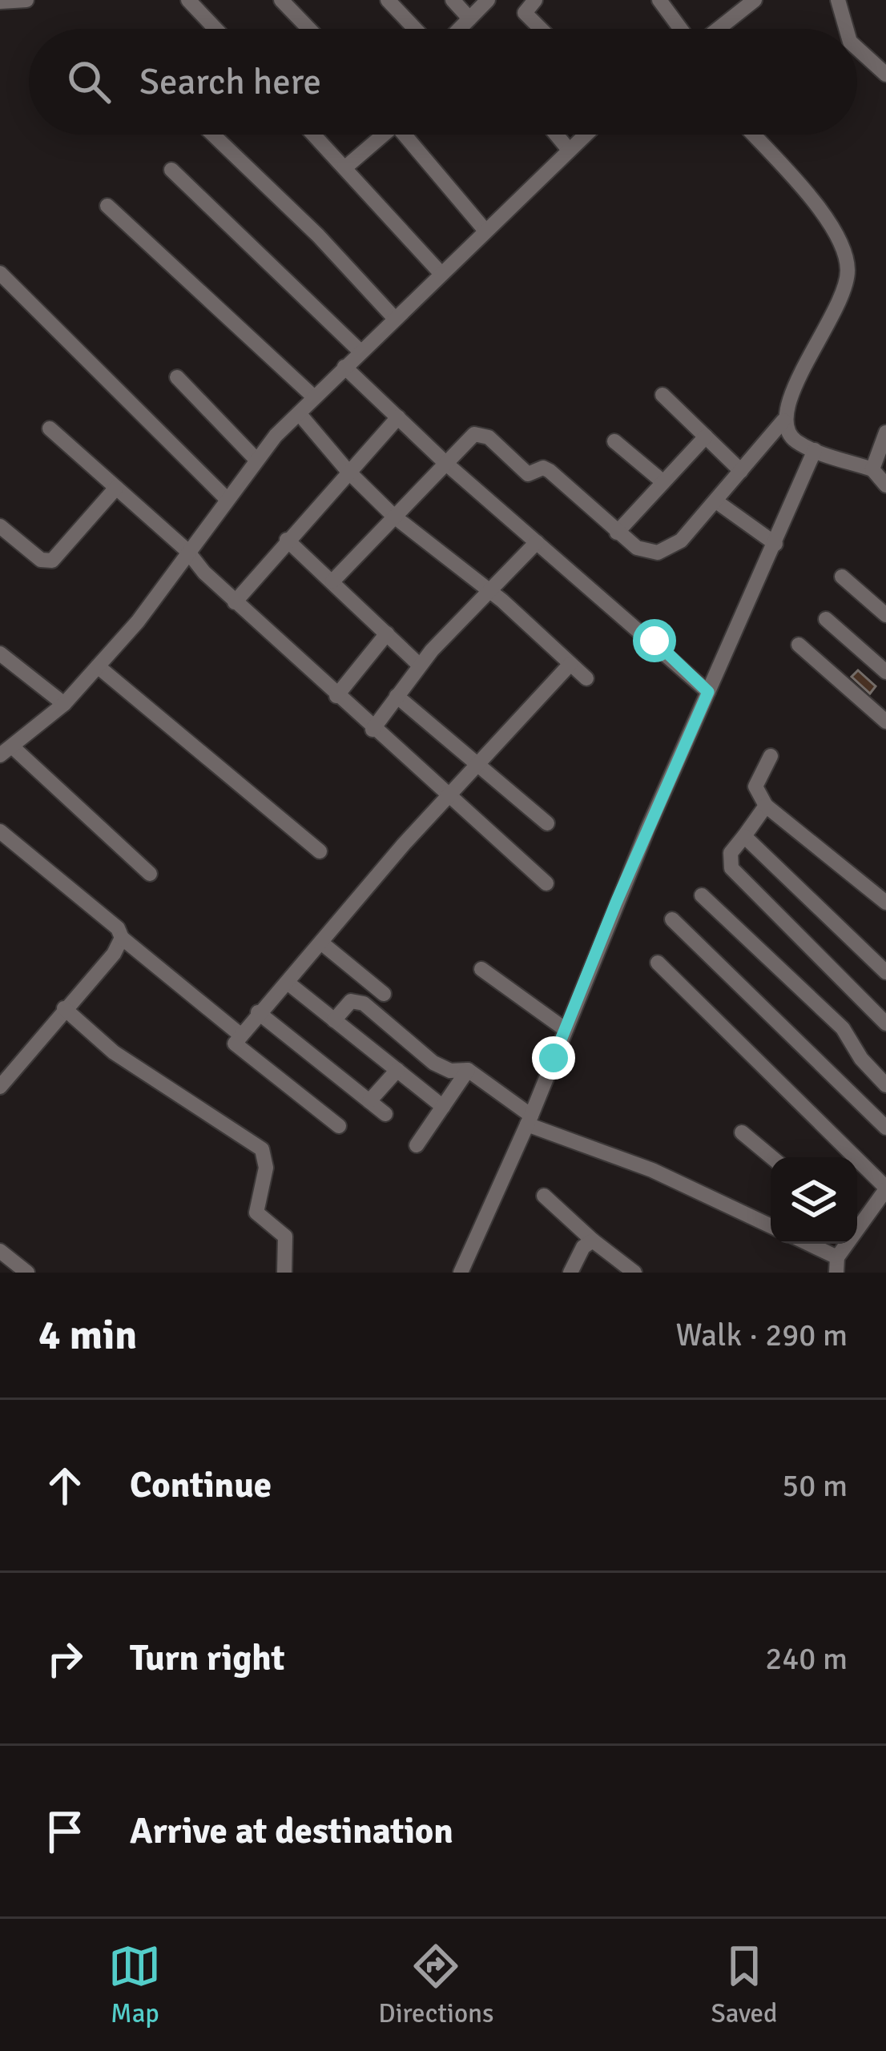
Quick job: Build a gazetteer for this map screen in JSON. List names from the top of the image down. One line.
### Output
{"page":{"search":"Search here","heading":["4 min","Walk · 290 m"],"list":[["Continue","50 m"],["Turn right","240 m"],"Arrive at destination"],"nav":["Map","Directions","Saved"]}}
